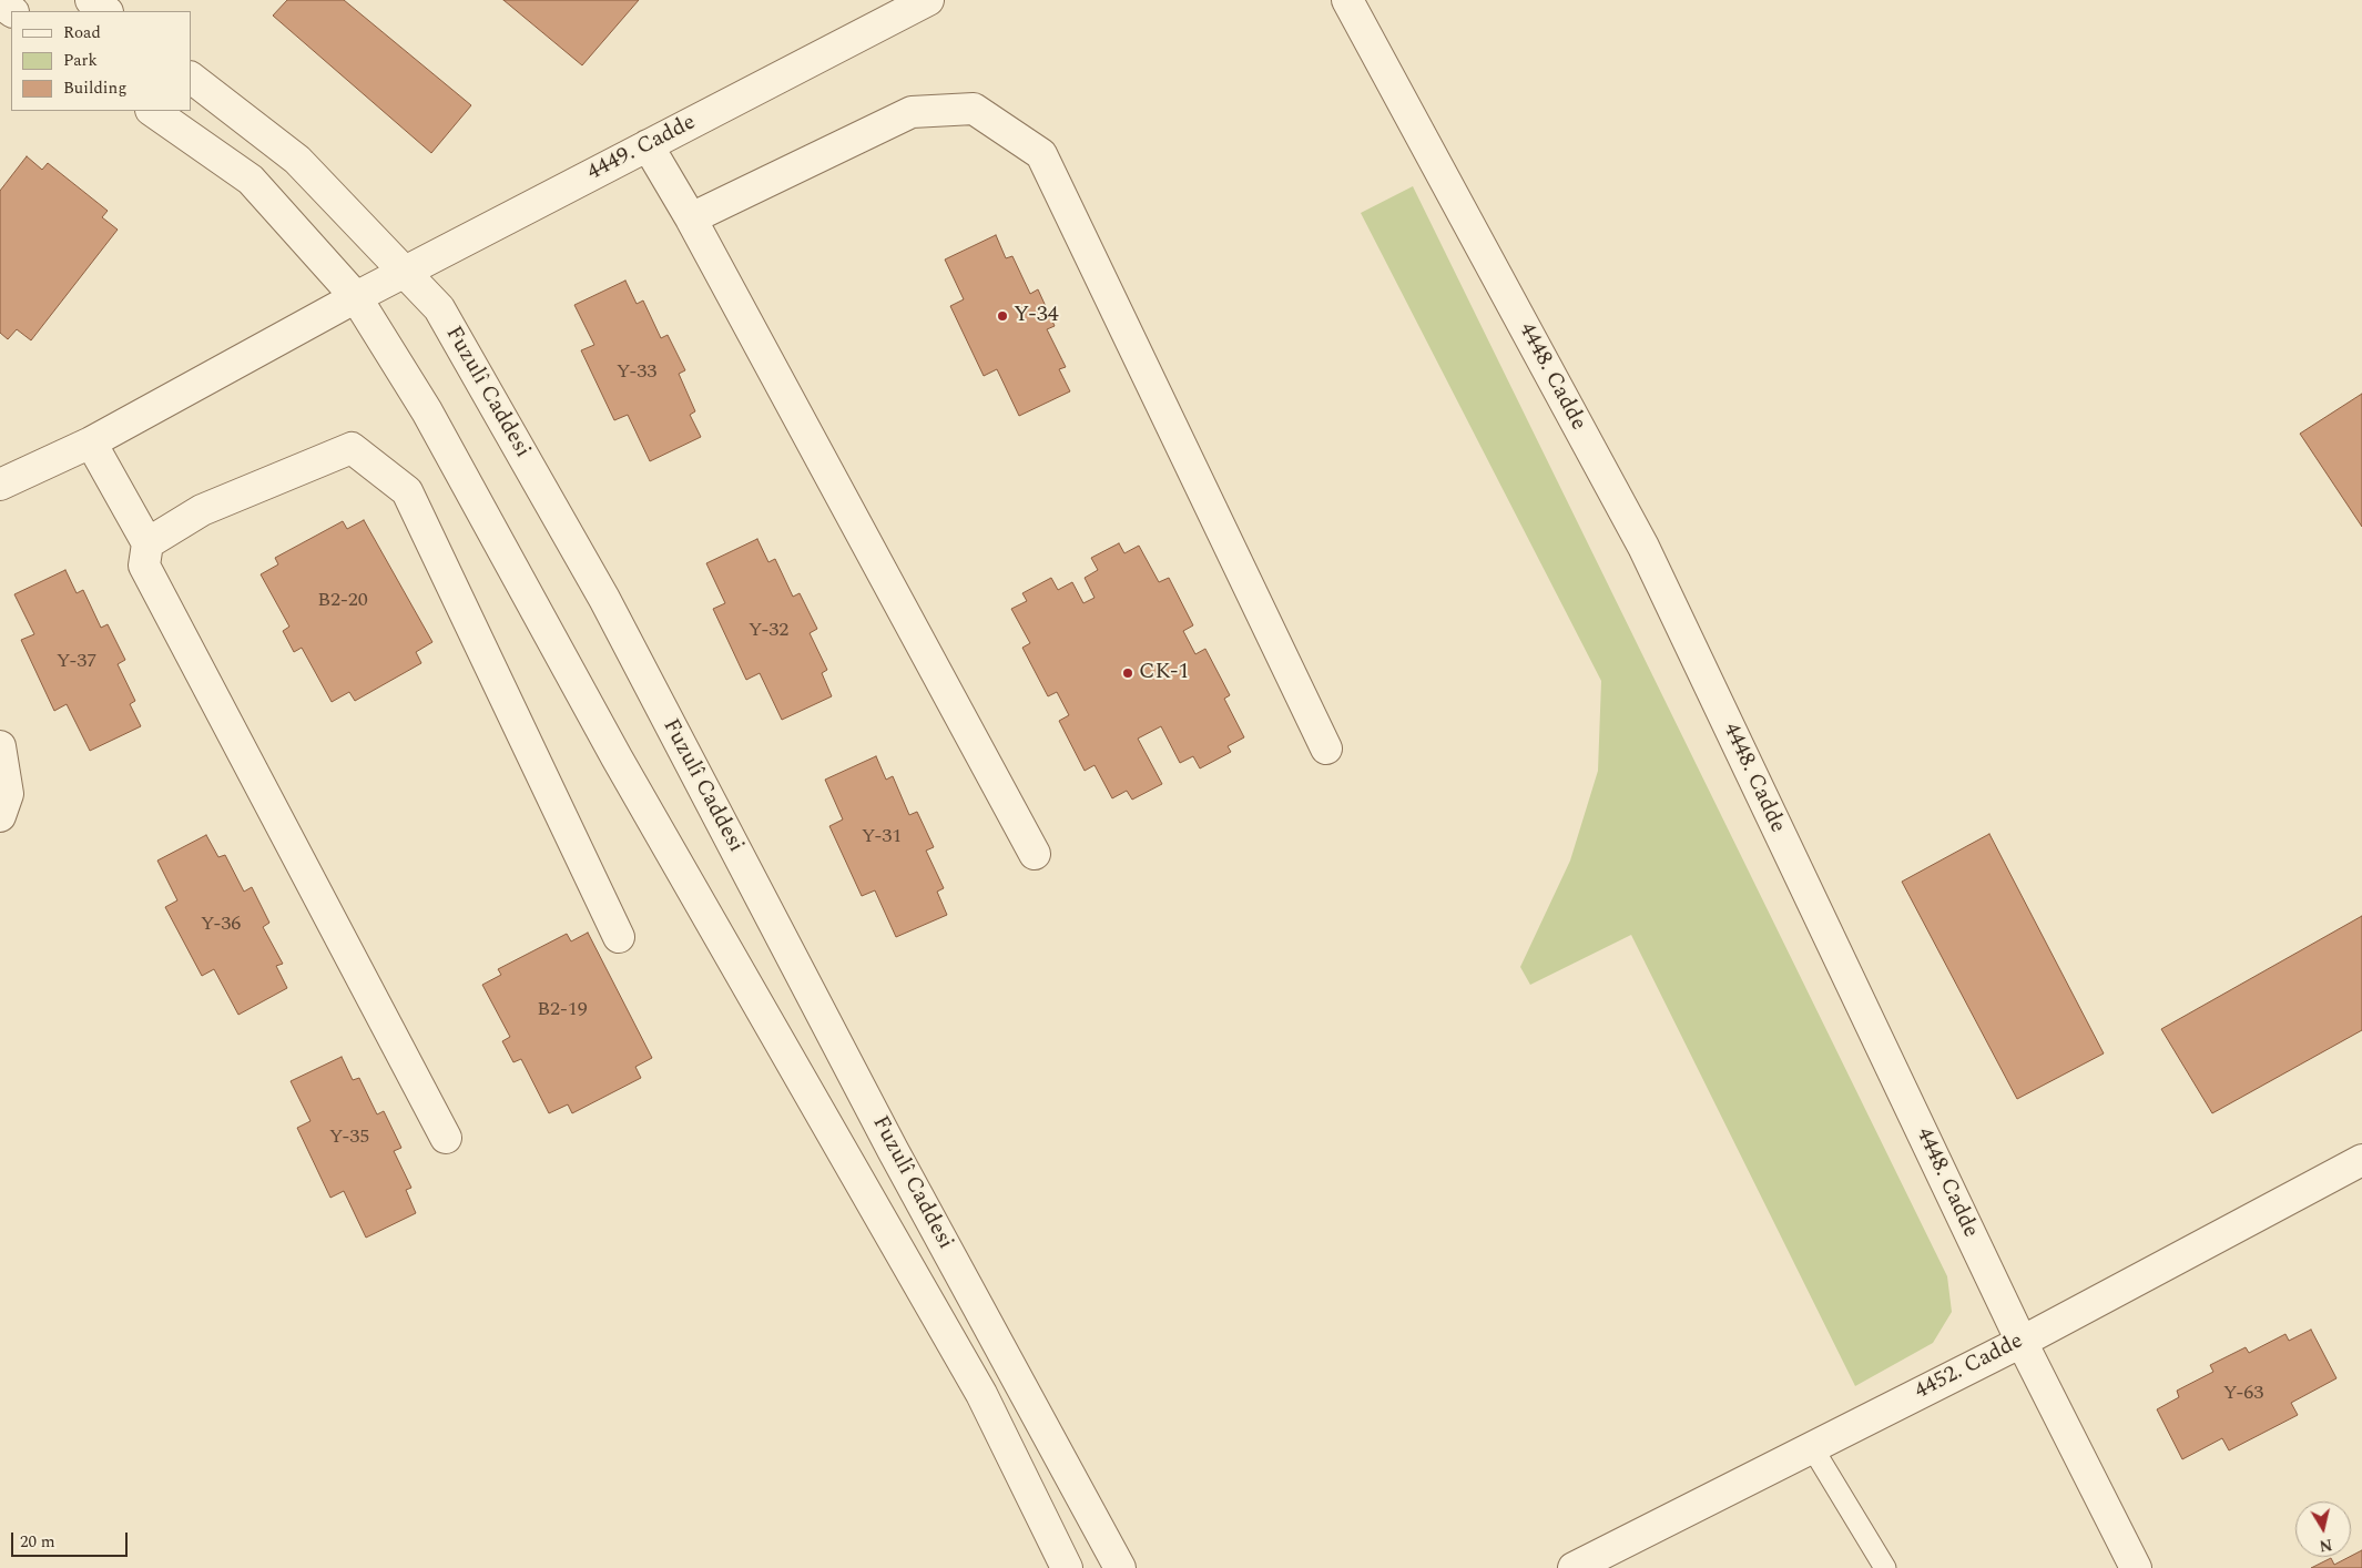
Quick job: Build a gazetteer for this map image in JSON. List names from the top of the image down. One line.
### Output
{"streets":{"street":["4449. Cadde","4448. Cadde","Fuzulî Caddesi","4452. Cadde"]},"crossings":[["4449. Cadde","Fuzulî Caddesi"],["4448. Cadde","4452. Cadde"]],"places":["Y-34","CK-1"],"house_numbers":["Y-33","B2-20","Y-32","Y-37","Y-31","Y-36","B2-19","Y-35","Y-63"],"legend":["Road","Park","Building"],"scale_bar":"20 m","north":"bottom"}
